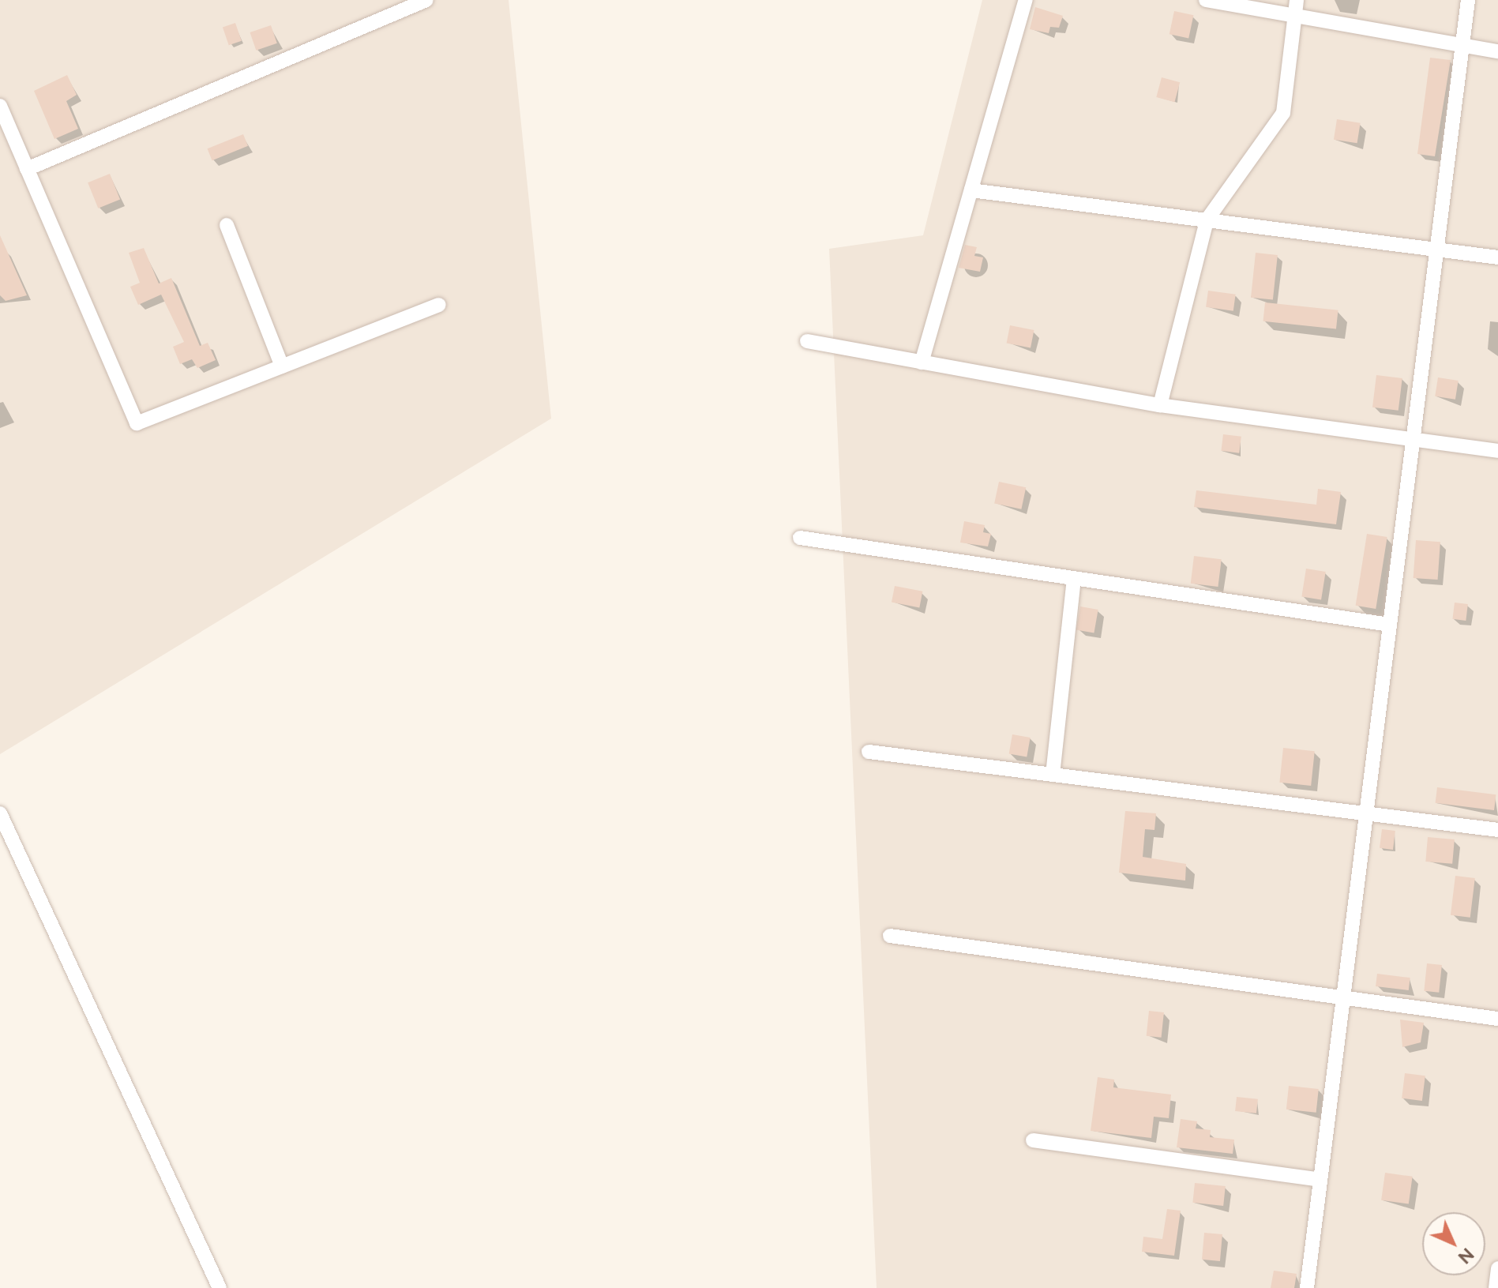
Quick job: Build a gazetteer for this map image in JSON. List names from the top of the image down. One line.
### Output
{"north":"bottom right"}
